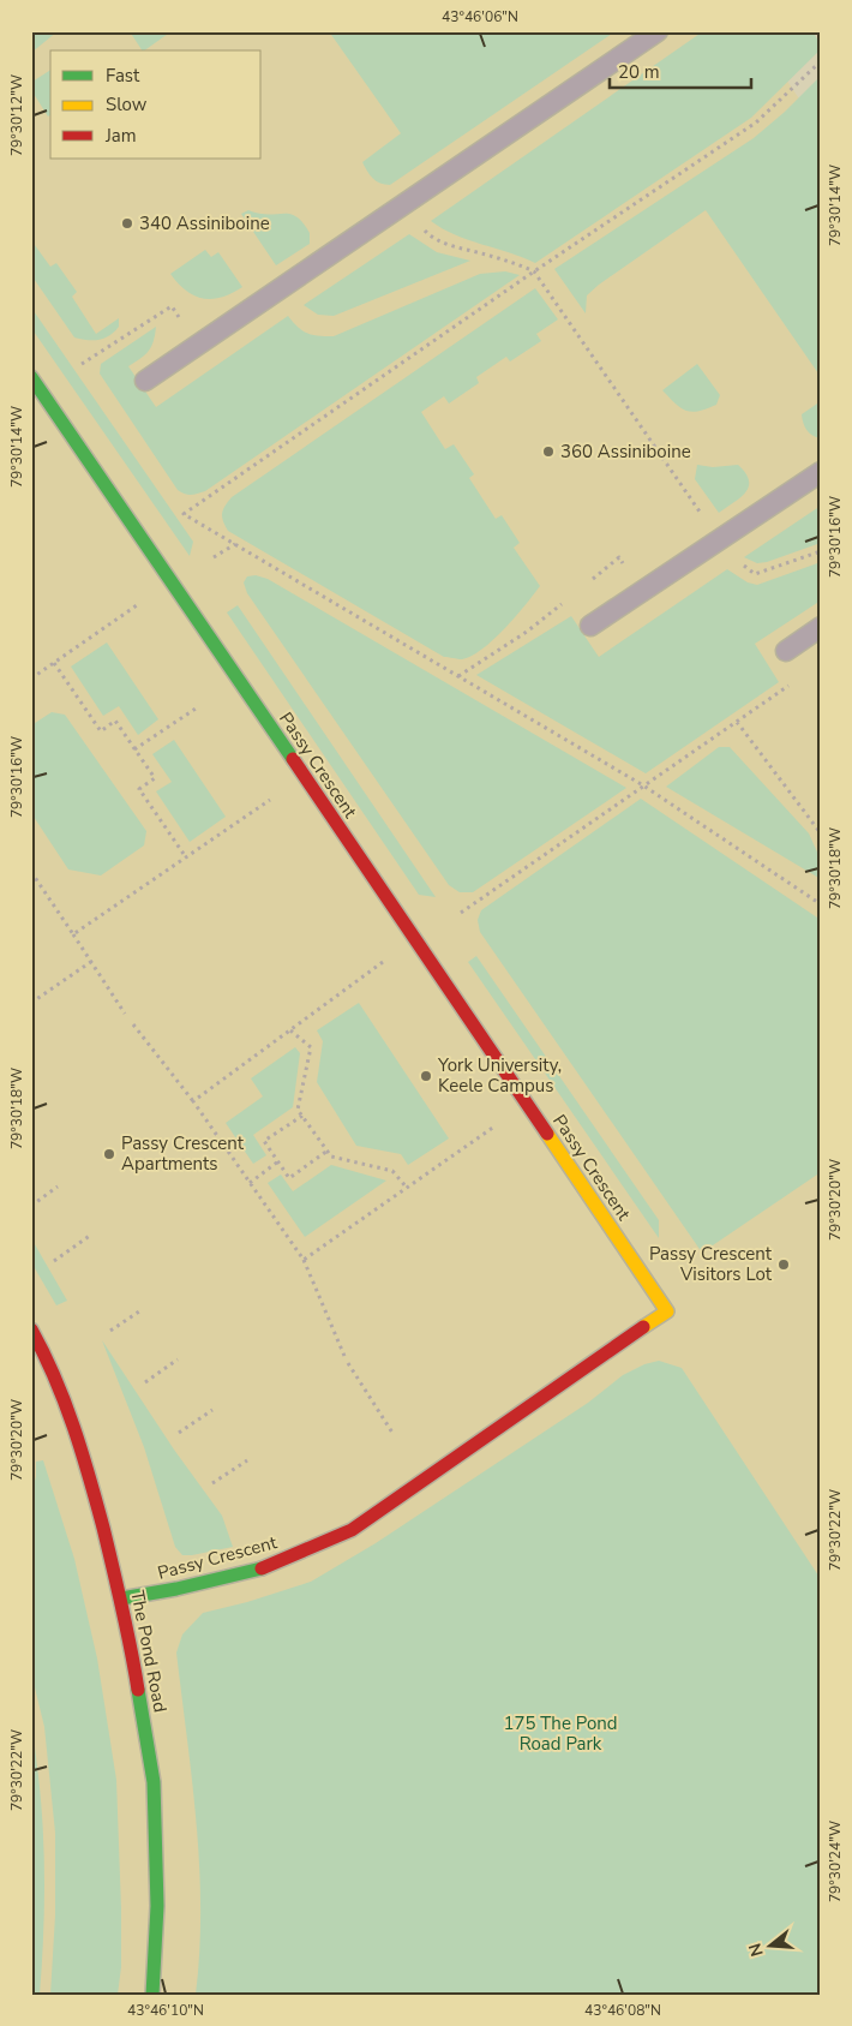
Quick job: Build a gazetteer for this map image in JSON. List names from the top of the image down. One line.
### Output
{"streets":{"street":["Passy Crescent","The Pond Road"]},"crossings":[["Passy Crescent","The Pond Road"]],"parks":["175 The Pond Road Park"],"places":["340 Assiniboine","360 Assiniboine","York University, Keele Campus","Passy Crescent Apartments","Passy Crescent Visitors Lot"],"legend":["Fast","Slow","Jam"],"scale_bar":"20 m","north":"left","coordinates":["43°46'06\"N","79°30'12\"W","79°30'14\"W","79°30'16\"W","79°30'18\"W","79°30'20\"W","79°30'22\"W","79°30'24\"W","43°46'10\"N","43°46'08\"N"]}
